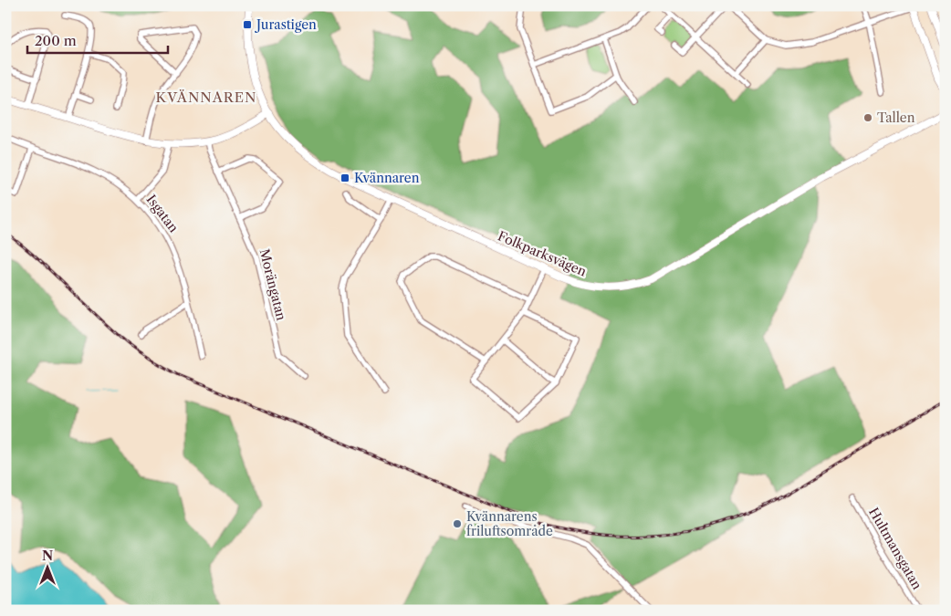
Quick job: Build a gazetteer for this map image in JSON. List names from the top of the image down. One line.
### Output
{"streets":{"main road":["Folkparksvägen"],"street":["Isgatan","Morängatan","Hultmansgatan"]},"districts":["KVÄNNAREN"],"places":{"transit":["Jurastigen","Kvännaren"],"other":["Tallen","Kvännarens friluftsområde"]},"scale_bar":"200 m","north":"top"}
